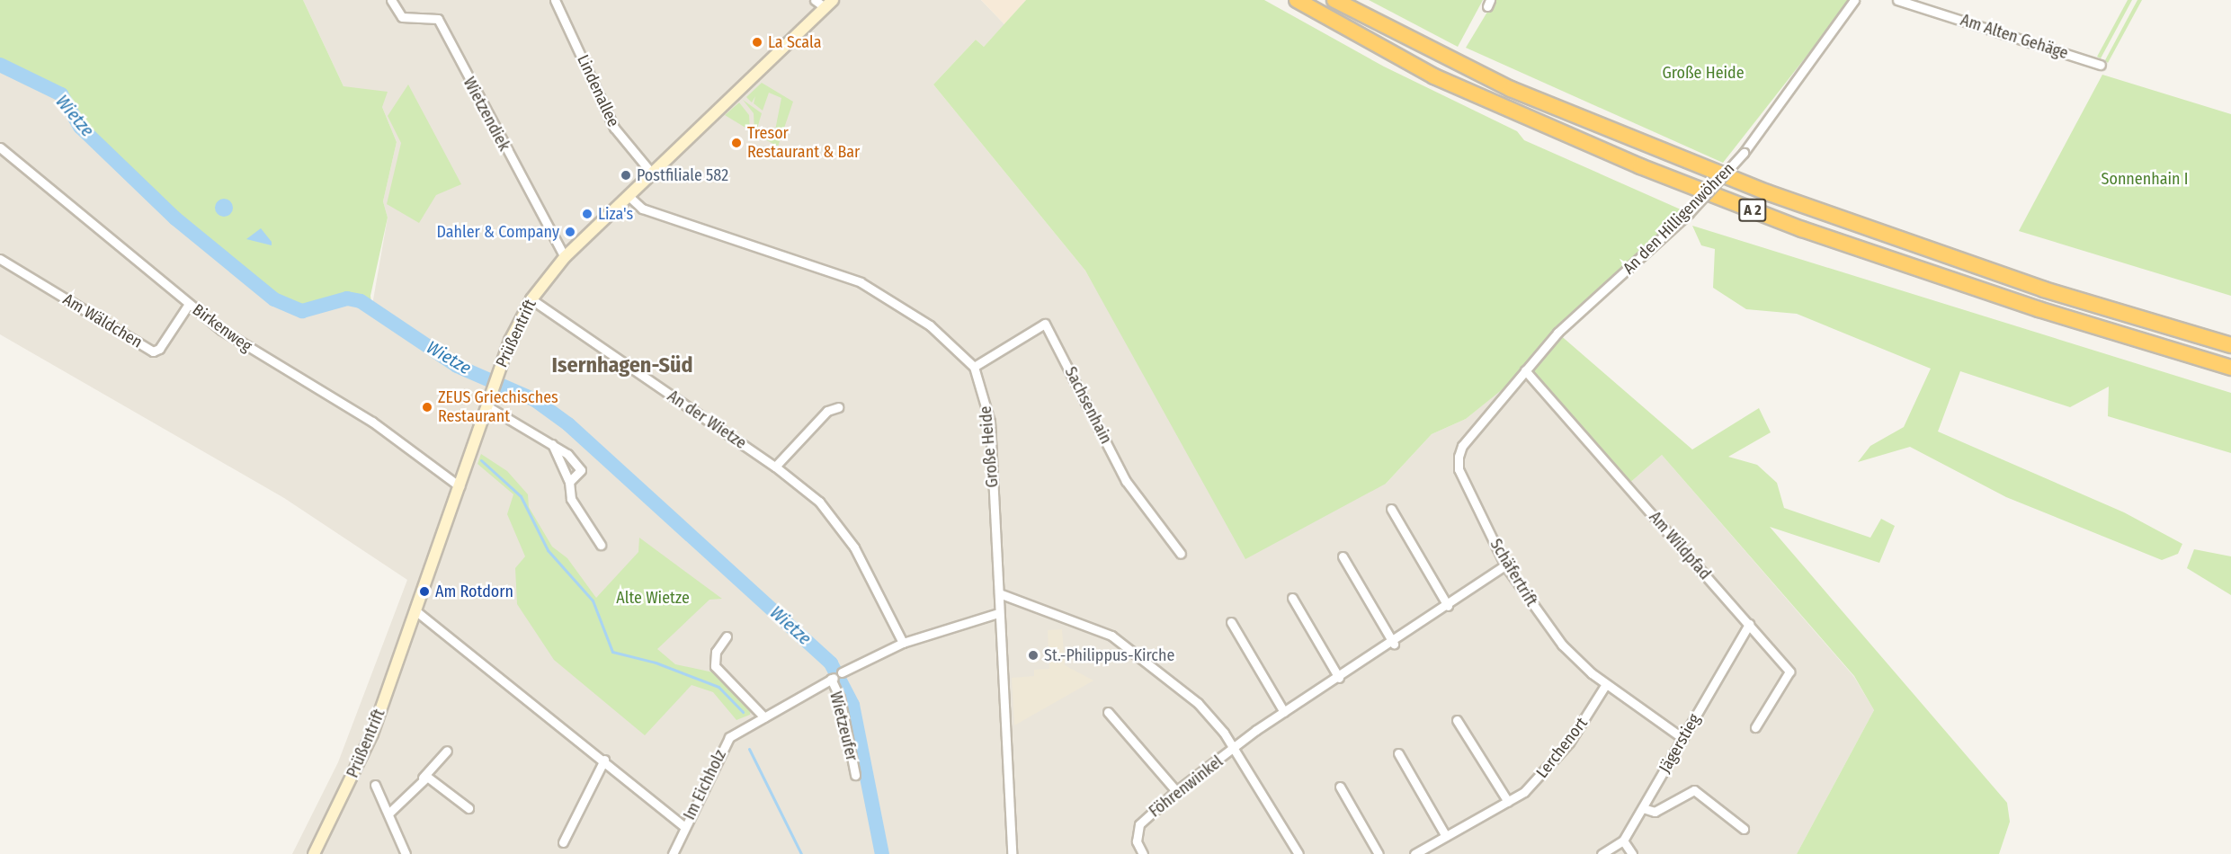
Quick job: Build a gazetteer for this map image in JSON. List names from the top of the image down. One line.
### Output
{"streets":{"highway":["A 2"],"main road":["Prüßentrift"],"street":["Am Alten Gehäge","Lindenallee","Wietzendiek","An den Hilligenwöhren","Am Wäldchen","Birkenweg","Sachsenhain","An der Wietze","Große Heide","Am Wildpfad","Schäfertrift","Wietzeufer","Jägerstieg","Lerchenort","Im Eichholz","Föhrenwinkel"]},"crossings":[["Lindenallee","Prüßentrift"],["Wietzendiek","Prüßentrift"],["An den Hilligenwöhren","Am Wildpfad"],["An den Hilligenwöhren","Schäfertrift"],["Am Wäldchen","Birkenweg"],["Birkenweg","Prüßentrift"],["Prüßentrift","An der Wietze"],["Sachsenhain","Große Heide"],["An der Wietze","Im Eichholz"],["Große Heide","Im Eichholz"],["Am Wildpfad","Schäfertrift"],["Am Wildpfad","Jägerstieg"],["Schäfertrift","Jägerstieg"],["Schäfertrift","Lerchenort"],["Schäfertrift","Föhrenwinkel"],["Wietzeufer","Im Eichholz"]],"districts":["Isernhagen-Süd"],"water":["Wietze"],"parks":["Große Heide","Sonnenhain I","Alte Wietze"],"places":["La Scala","Tresor Restaurant & Bar","Postfiliale 582","Liza's","Dahler & Company","ZEUS Griechisches Restaurant","Am Rotdorn","St.-Philippus-Kirche"]}
